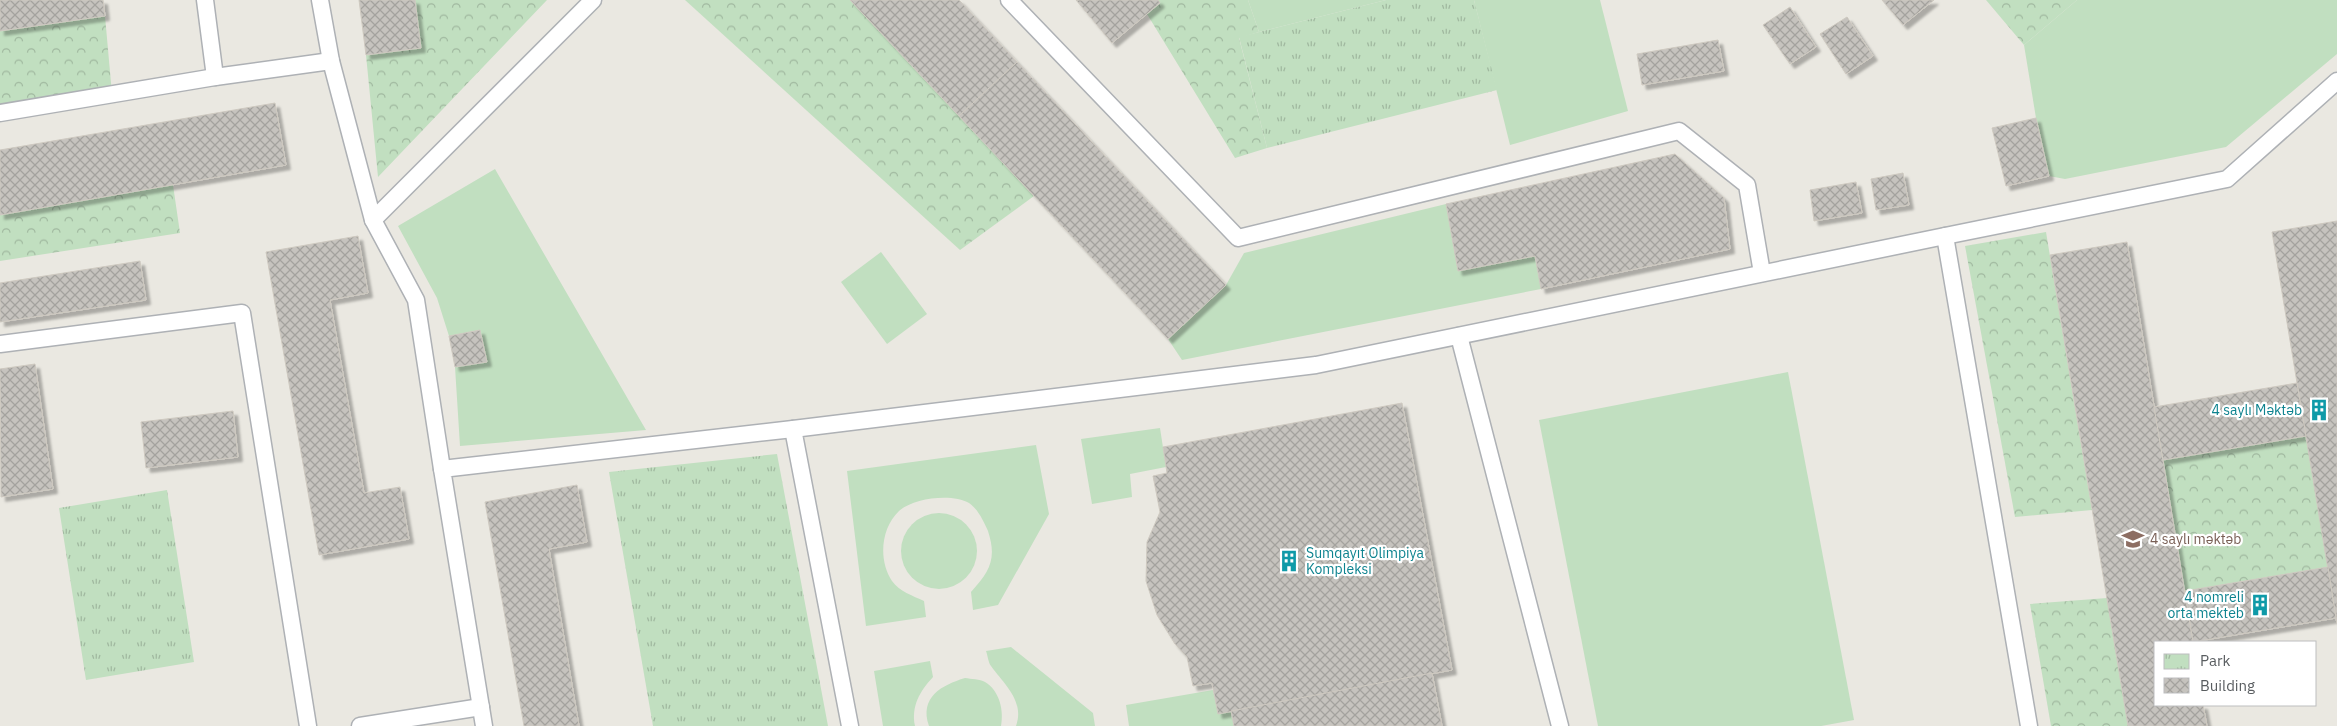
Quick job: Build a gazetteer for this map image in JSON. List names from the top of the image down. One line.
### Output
{"places":{"building":["4 saylı Məktəb","Sumqayıt Olimpiya Kompleksi","4 nomreli orta mekteb"],"school or university":["4 saylı məktəb"]},"legend":["Park","Building"]}
